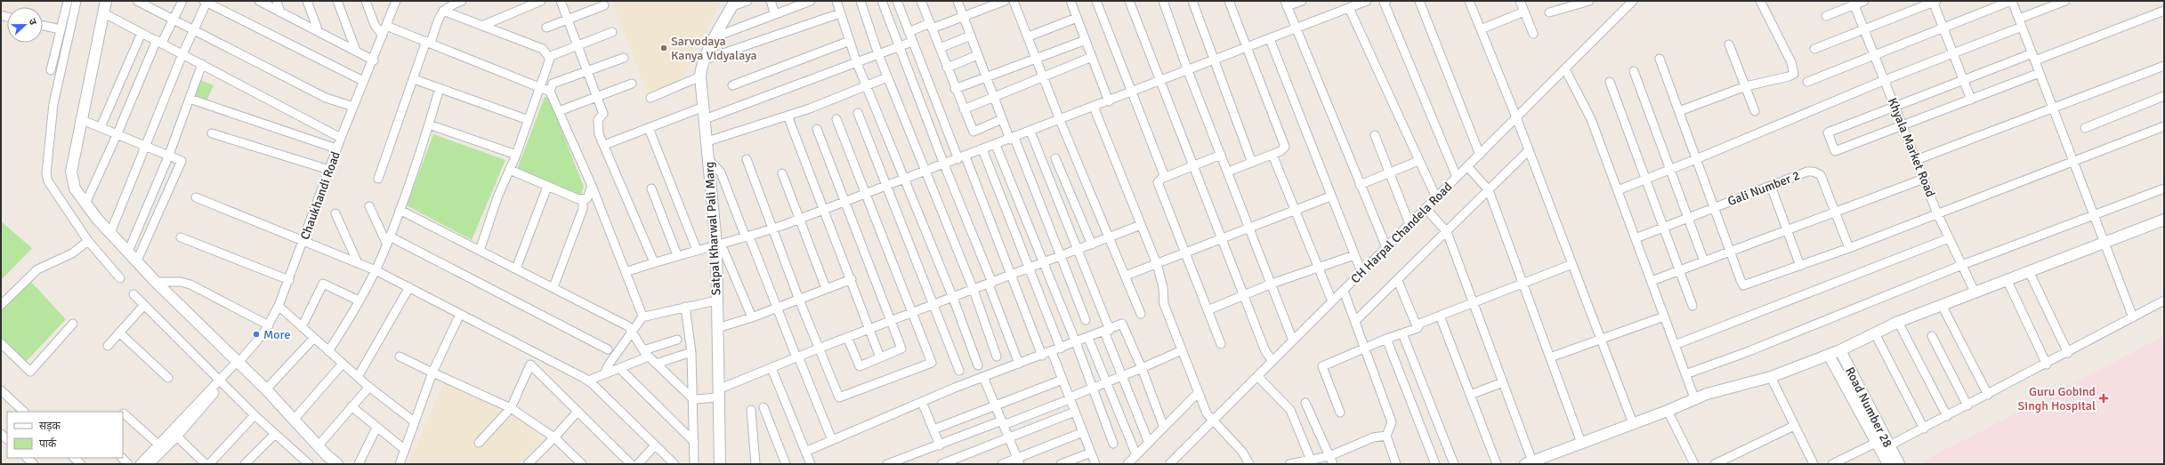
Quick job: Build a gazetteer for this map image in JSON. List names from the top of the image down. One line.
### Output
{"streets":{"street":["Khyala Market Road","Gali Number 2","Chaukhandi Road","Satpal Kharwal Pali Marg","CH Harpal Chandela Road","Road Number 28"]},"places":{"other":["Sarvodaya Kanya Vidyalaya","More"],"health":["Guru Gobind Singh Hospital"]},"legend":["सड़क","पार्क"],"north":"right"}
